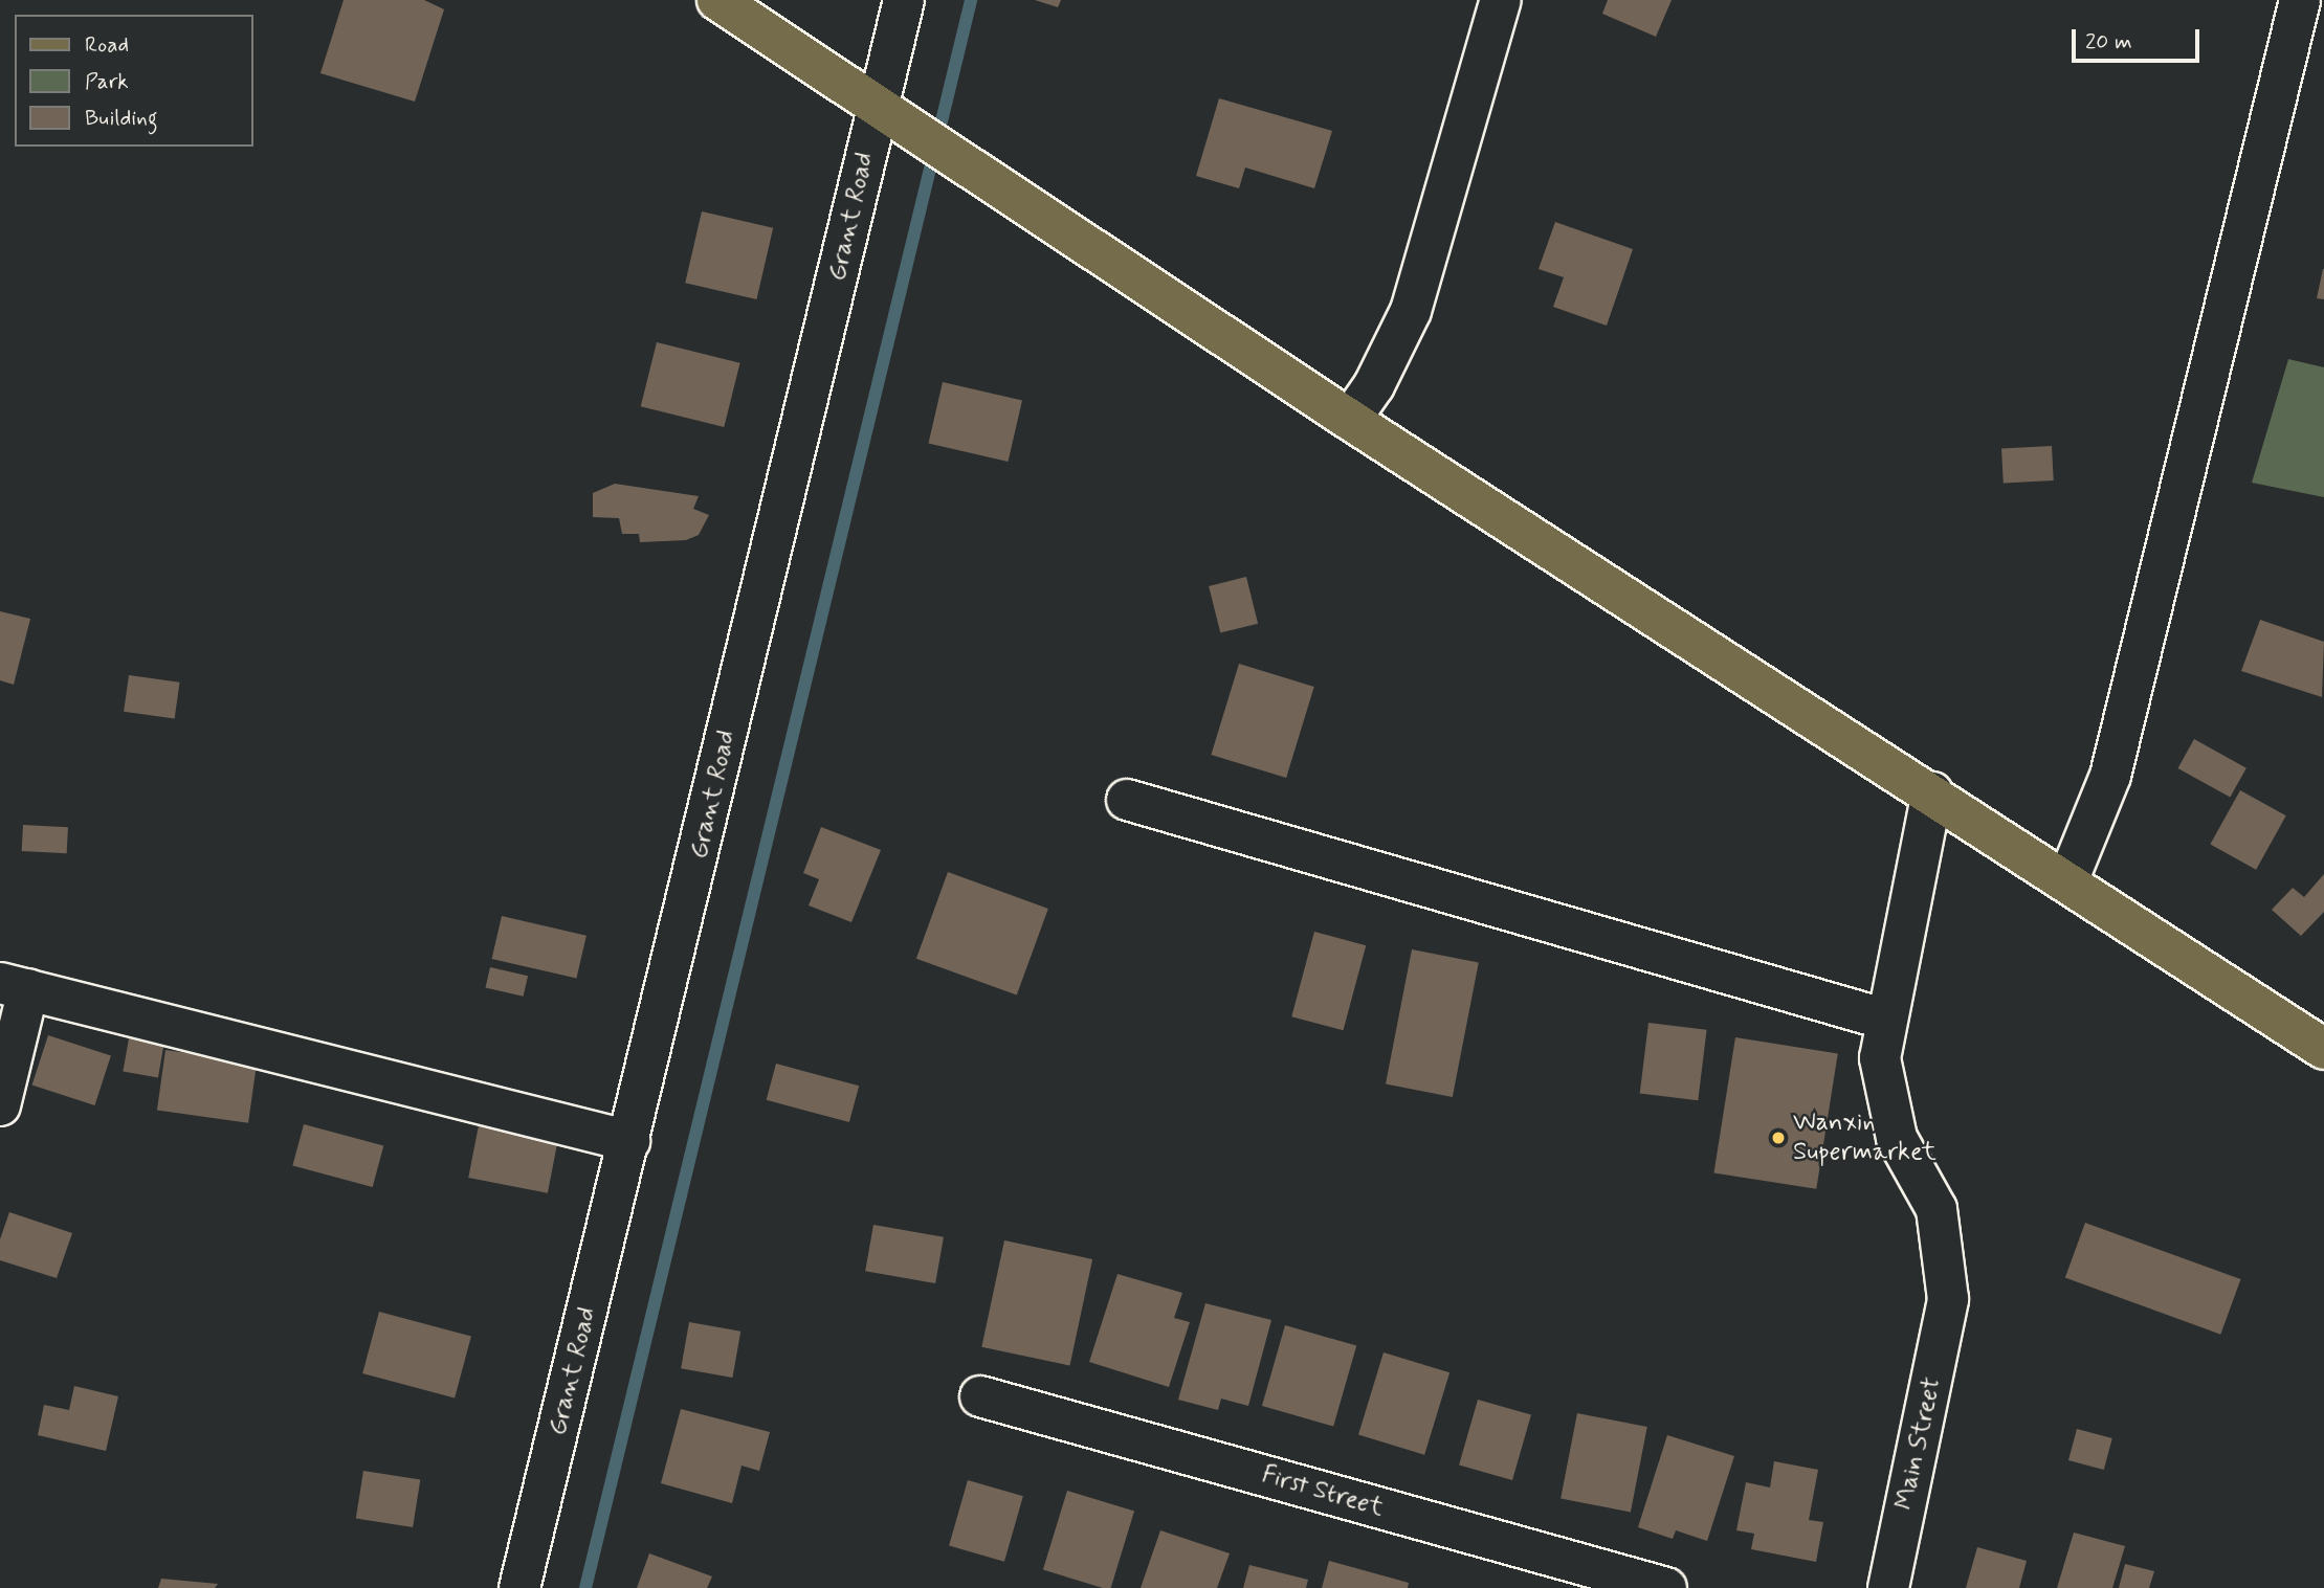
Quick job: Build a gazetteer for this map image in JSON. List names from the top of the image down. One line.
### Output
{"streets":{"street":["Grant Road","Main Street","First Street"]},"places":["Wanxin Supermarket"],"legend":["Road","Park","Building"],"scale_bar":"20 m"}
